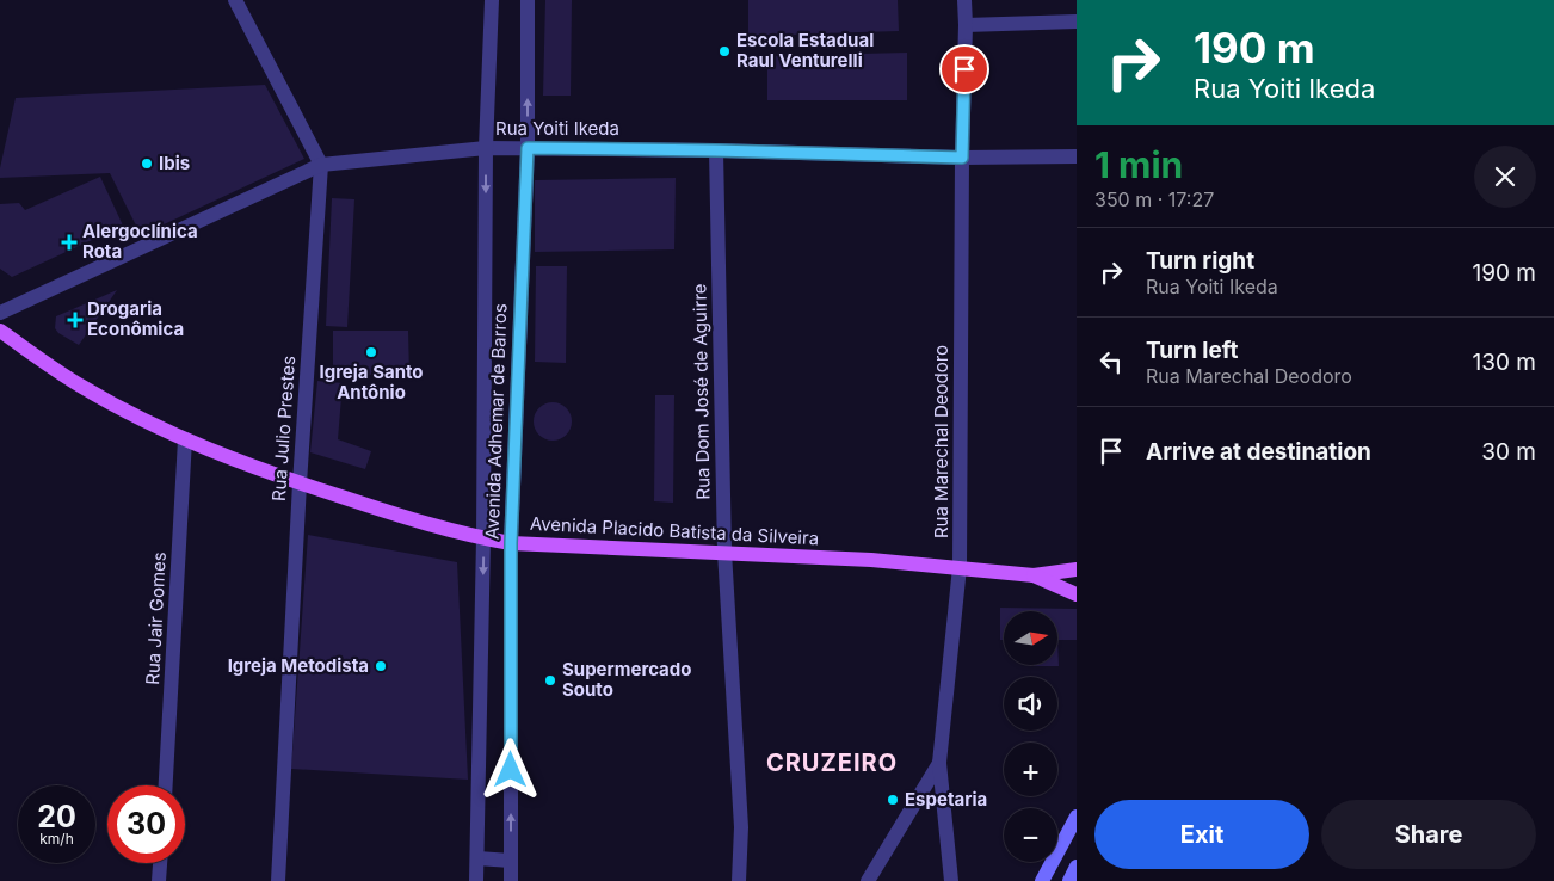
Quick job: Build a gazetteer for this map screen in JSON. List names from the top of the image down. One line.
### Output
{"streets":{"main road":["Avenida Placido Batista da Silveira"],"street":["Rua Yoiti Ikeda","Rua Dom José de Aguirre","Avenida Adhemar de Barros","Rua Julio Prestes","Rua Marechal Deodoro","Rua Jair Gomes"]},"crossings":[["Rua Yoiti Ikeda","Rua Dom José de Aguirre"],["Rua Yoiti Ikeda","Avenida Adhemar de Barros"],["Rua Yoiti Ikeda","Rua Julio Prestes"],["Rua Yoiti Ikeda","Rua Marechal Deodoro"],["Rua Dom José de Aguirre","Avenida Placido Batista da Silveira"],["Avenida Adhemar de Barros","Avenida Placido Batista da Silveira"],["Rua Julio Prestes","Avenida Placido Batista da Silveira"],["Rua Marechal Deodoro","Avenida Placido Batista da Silveira"],["Avenida Placido Batista da Silveira","Rua Jair Gomes"]],"districts":["CRUZEIRO"],"places":{"other":["Escola Estadual Raul Venturelli","Ibis","Igreja Santo Antônio","Igreja Metodista","Supermercado Souto","Espetaria"],"health":["Alergoclínica Rota","Drogaria Econômica"]},"north":"right","page":{"turn":["190 m","Rua Yoiti Ikeda"],"heading":["1 min","350 m · 17:27"],"list":[{"name":"Turn right","note":"Rua Yoiti Ikeda","value":"190 m"},{"name":"Turn left","note":"Rua Marechal Deodoro","value":"130 m"},{"name":"Arrive at destination","value":"30 m"}],"map_buttons":["+","−"],"speed":"20 km/h","limit":"30","buttons":["Exit","Share"]}}
